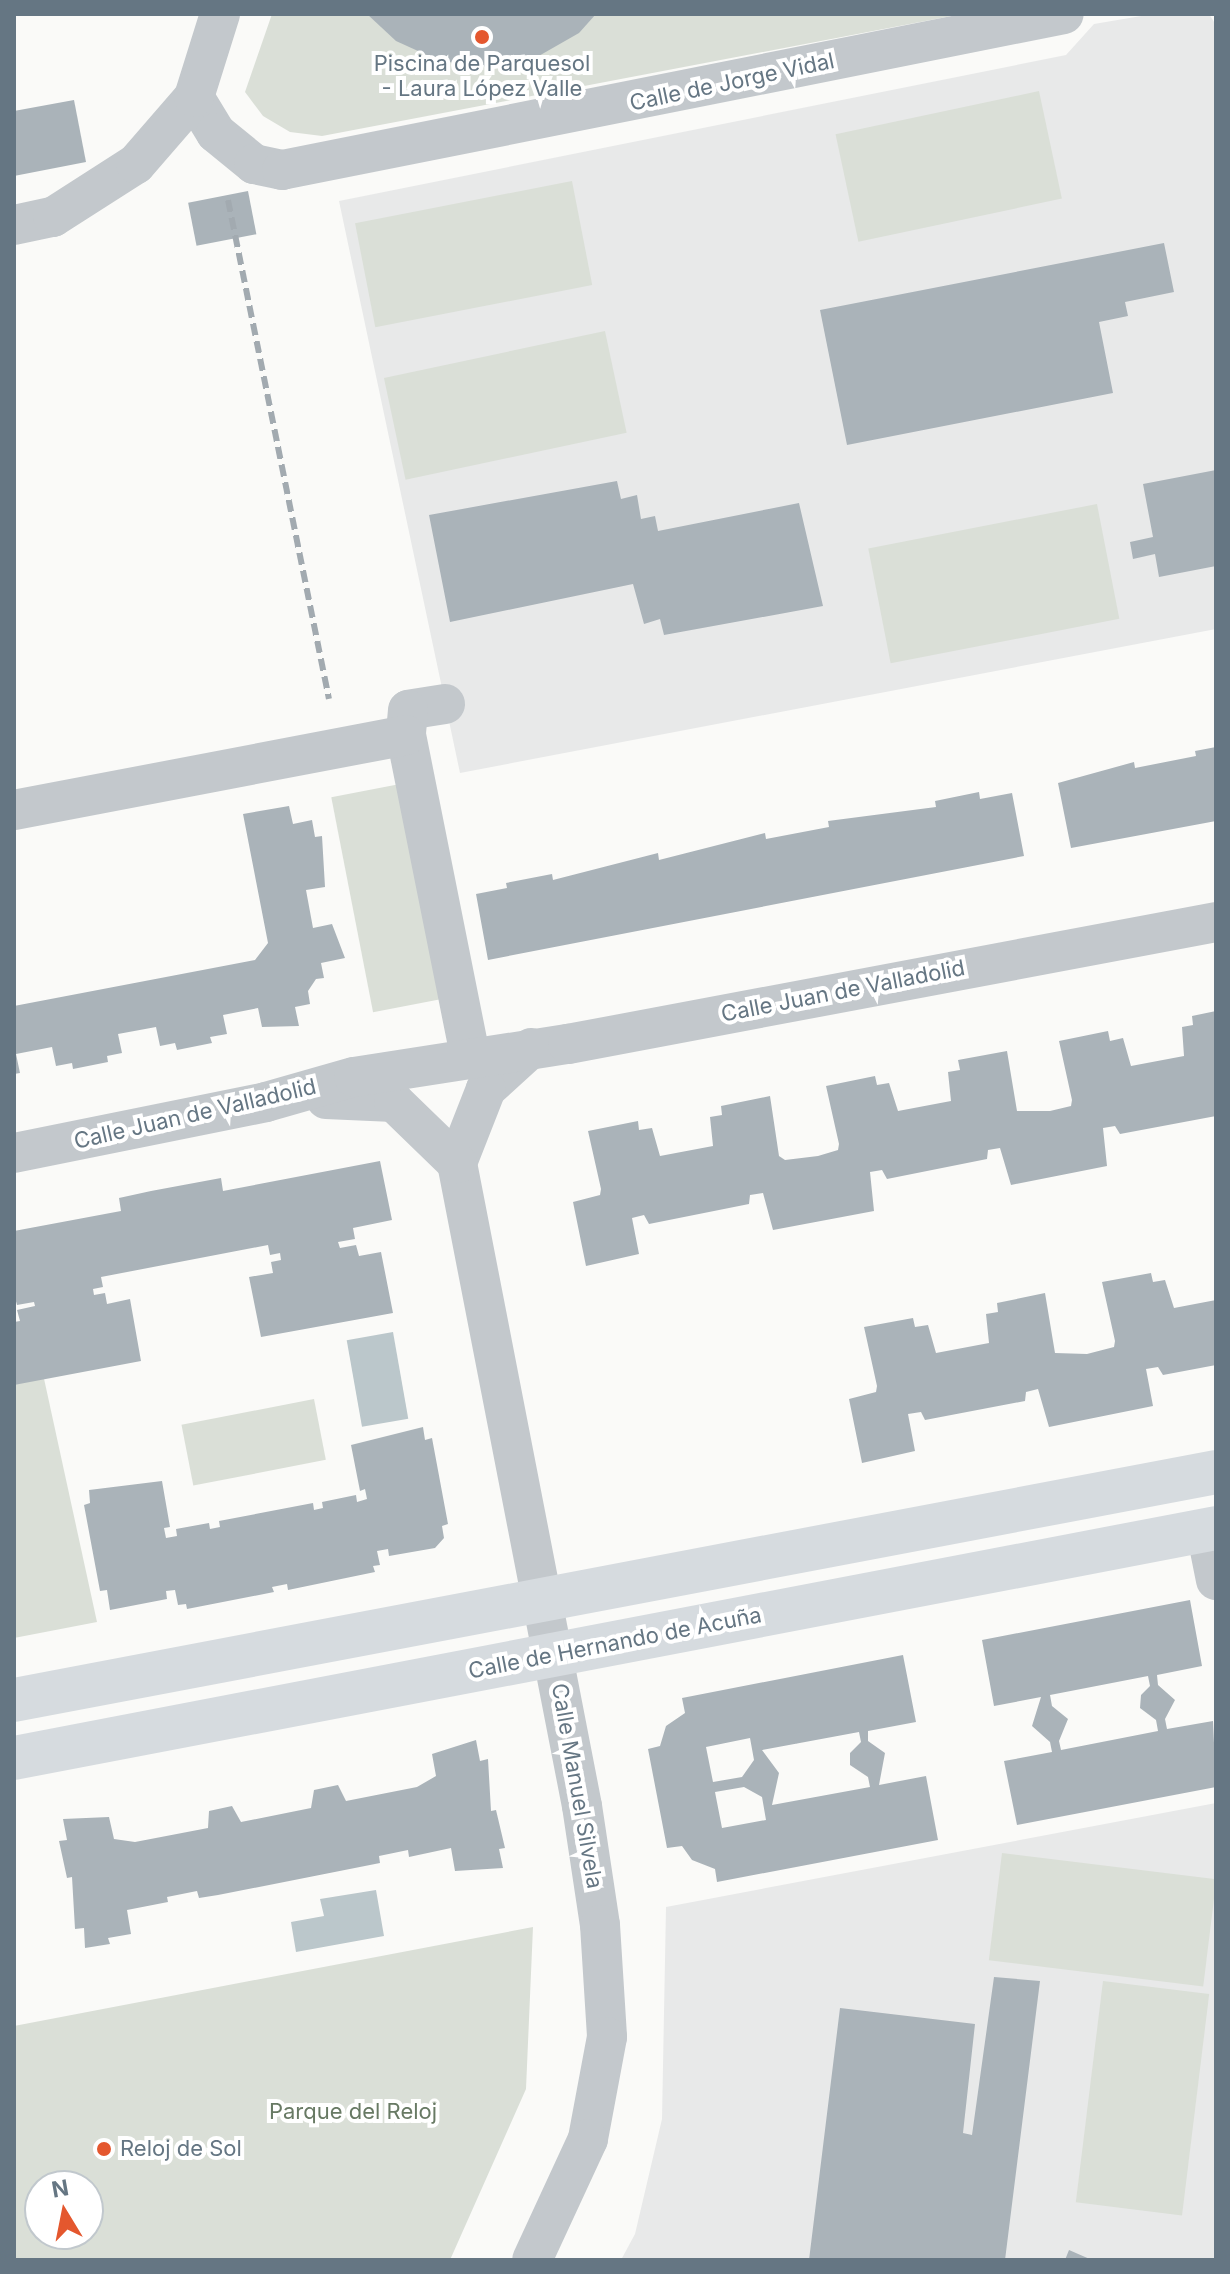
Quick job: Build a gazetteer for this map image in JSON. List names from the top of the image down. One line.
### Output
{"streets":{"street":["Calle de Jorge Vidal","Calle Juan de Valladolid","Calle de Hernando de Acuña","Calle Manuel Silvela"]},"crossings":[["Calle de Hernando de Acuña","Calle Manuel Silvela"]],"parks":["Parque del Reloj"],"places":["Piscina de Parquesol - Laura López Valle","Reloj de Sol"],"north":"top"}
